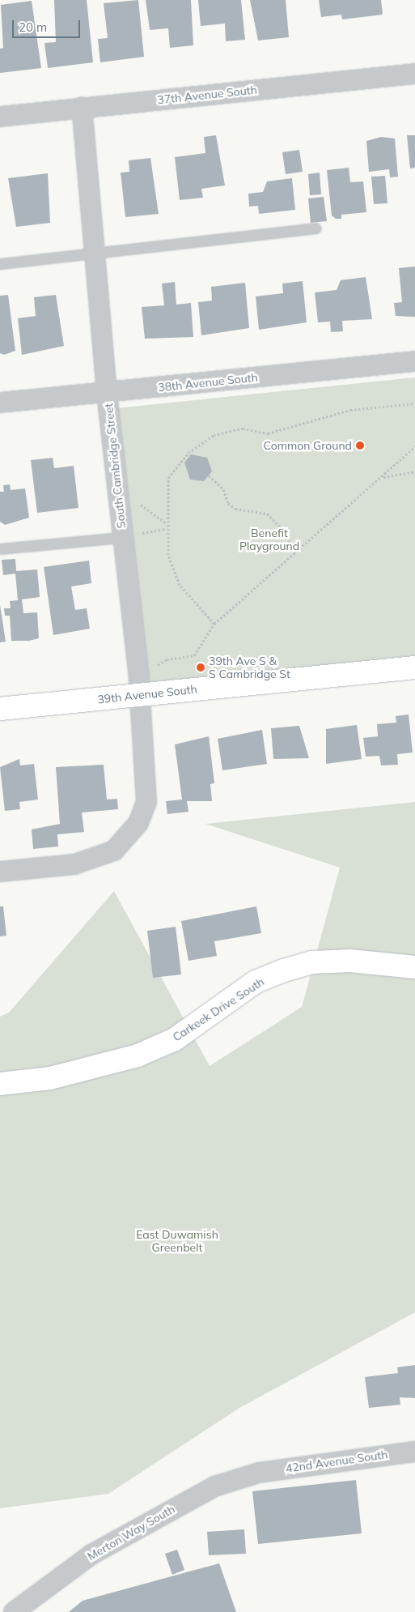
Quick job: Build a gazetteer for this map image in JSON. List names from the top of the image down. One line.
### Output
{"streets":{"main road":["39th Avenue South","Carkeek Drive South"],"street":["37th Avenue South","38th Avenue South","South Cambridge Street","42nd Avenue South","Merton Way South"]},"crossings":[["37th Avenue South","South Cambridge Street"],["38th Avenue South","South Cambridge Street"],["South Cambridge Street","39th Avenue South"],["42nd Avenue South","Merton Way South"]],"parks":["Benefit Playground","East Duwamish Greenbelt"],"places":["Common Ground","39th Ave S & S Cambridge St"],"scale_bar":"20 m"}
